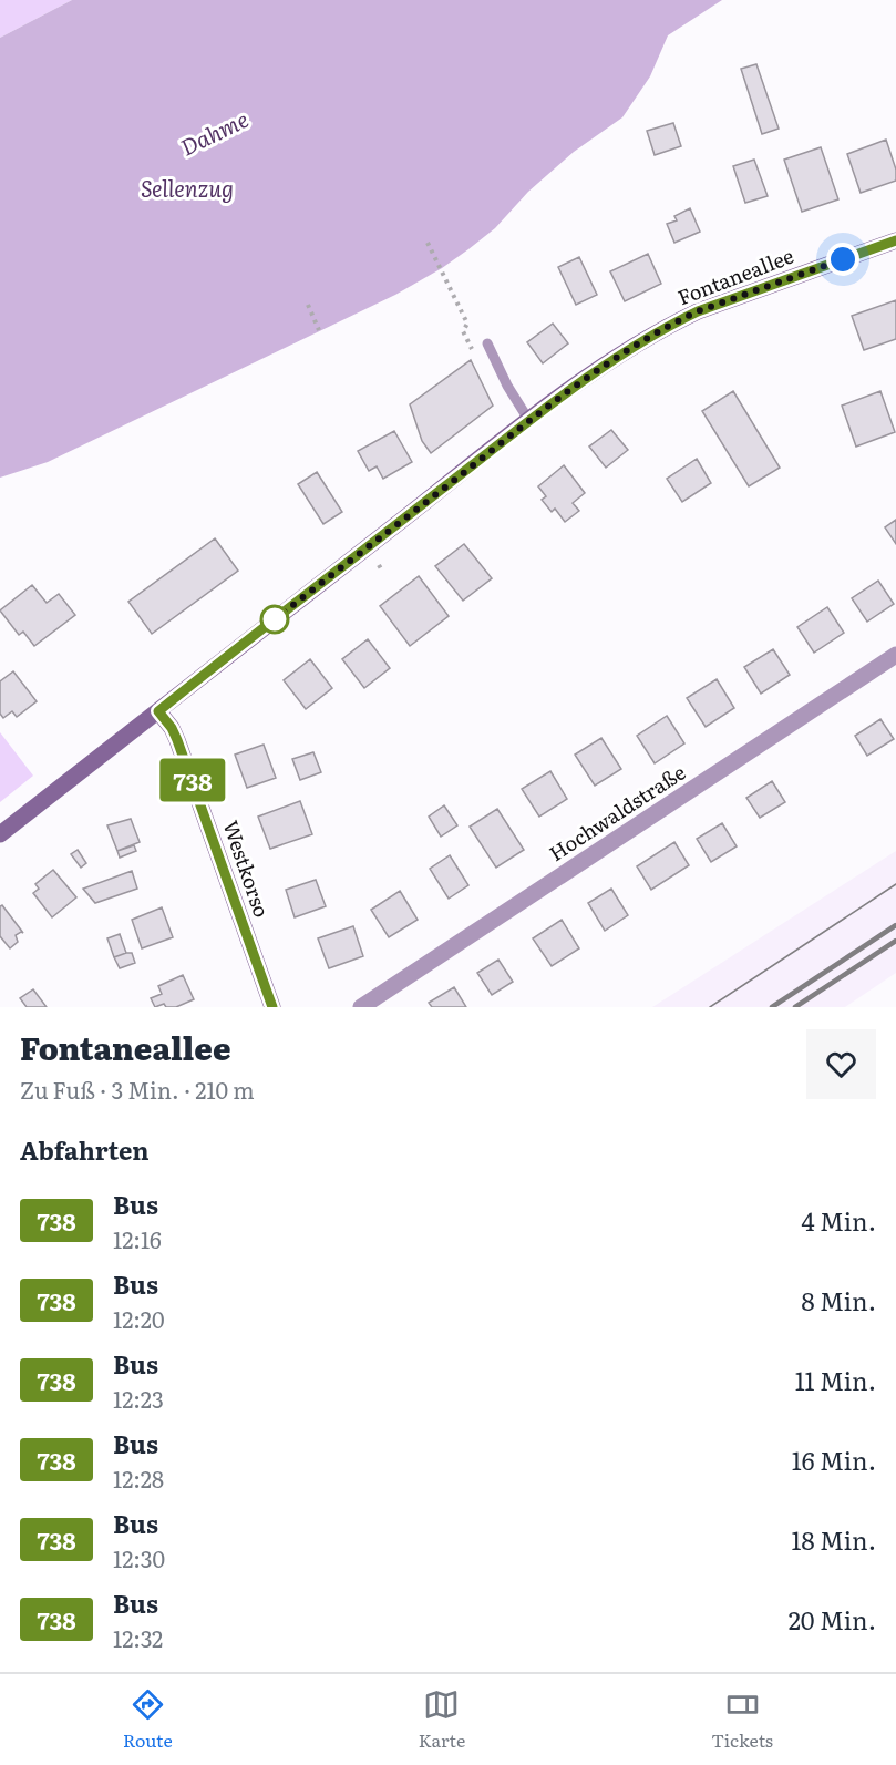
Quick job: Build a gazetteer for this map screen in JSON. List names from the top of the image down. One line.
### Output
{"streets":{"main road":["Fontaneallee","Westkorso"],"street":["Hochwaldstraße"]},"crossings":[["Fontaneallee","Westkorso"]],"water":["Dahme","Sellenzug"],"lines":["bus line 738"],"page":{"on_map":"738","heading":[["Fontaneallee","Zu Fuß · 3 Min. · 210 m"],"Abfahrten"],"list":[{"mark":"738","name":"Bus","note":"12:16","value":"4 Min."},{"mark":"738","name":"Bus","note":"12:20","value":"8 Min."},{"mark":"738","name":"Bus","note":"12:23","value":"11 Min."},{"mark":"738","name":"Bus","note":"12:28","value":"16 Min."},{"mark":"738","name":"Bus","note":"12:30","value":"18 Min."},{"mark":"738","name":"Bus","note":"12:32","value":"20 Min."}],"tabs":["Route","Karte","Tickets"]}}
